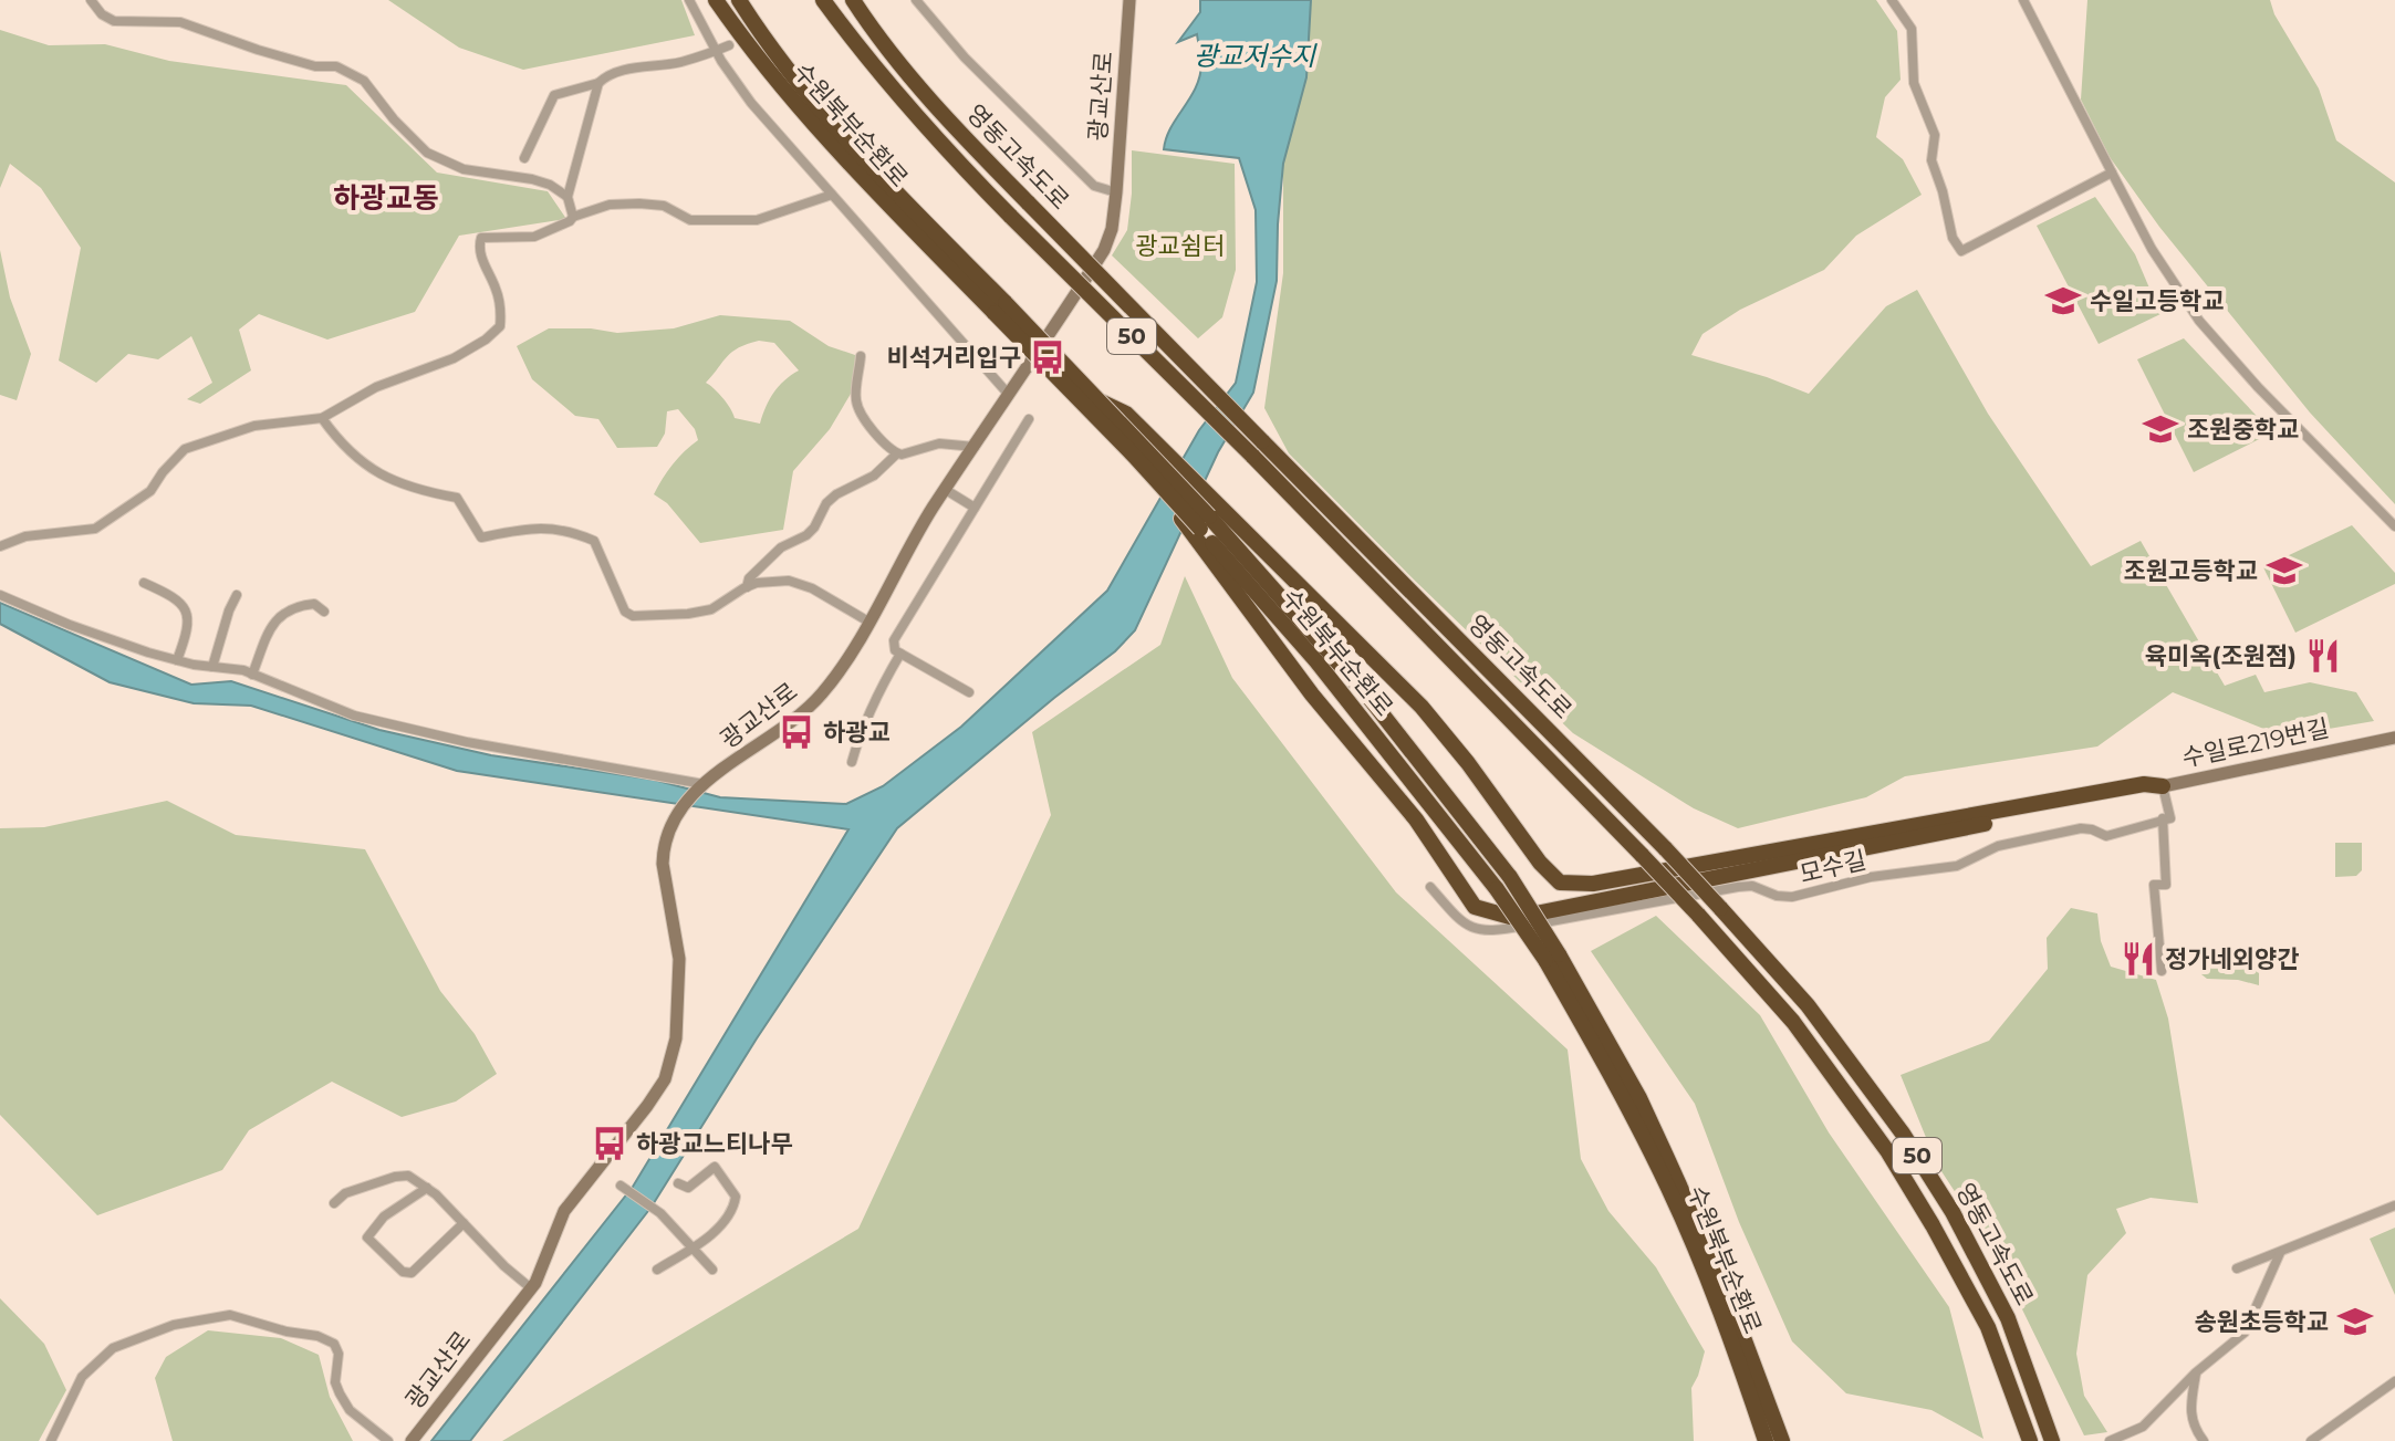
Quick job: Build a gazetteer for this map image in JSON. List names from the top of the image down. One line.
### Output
{"streets":{"highway":["수원북부순환로","영동고속도로","50"],"street":["광교산로","수일로219번길","모수길"]},"crossings":[["수일로219번길","모수길"]],"districts":["하광교동"],"water":["광교저수지"],"parks":["광교쉼터"],"places":{"school or university":["수일고등학교","조원중학교","조원고등학교","송원초등학교"],"bus stop":["비석거리입구","하광교","하광교느티나무"],"restaurant":["육미옥(조원점)","정가네외양간"]}}
